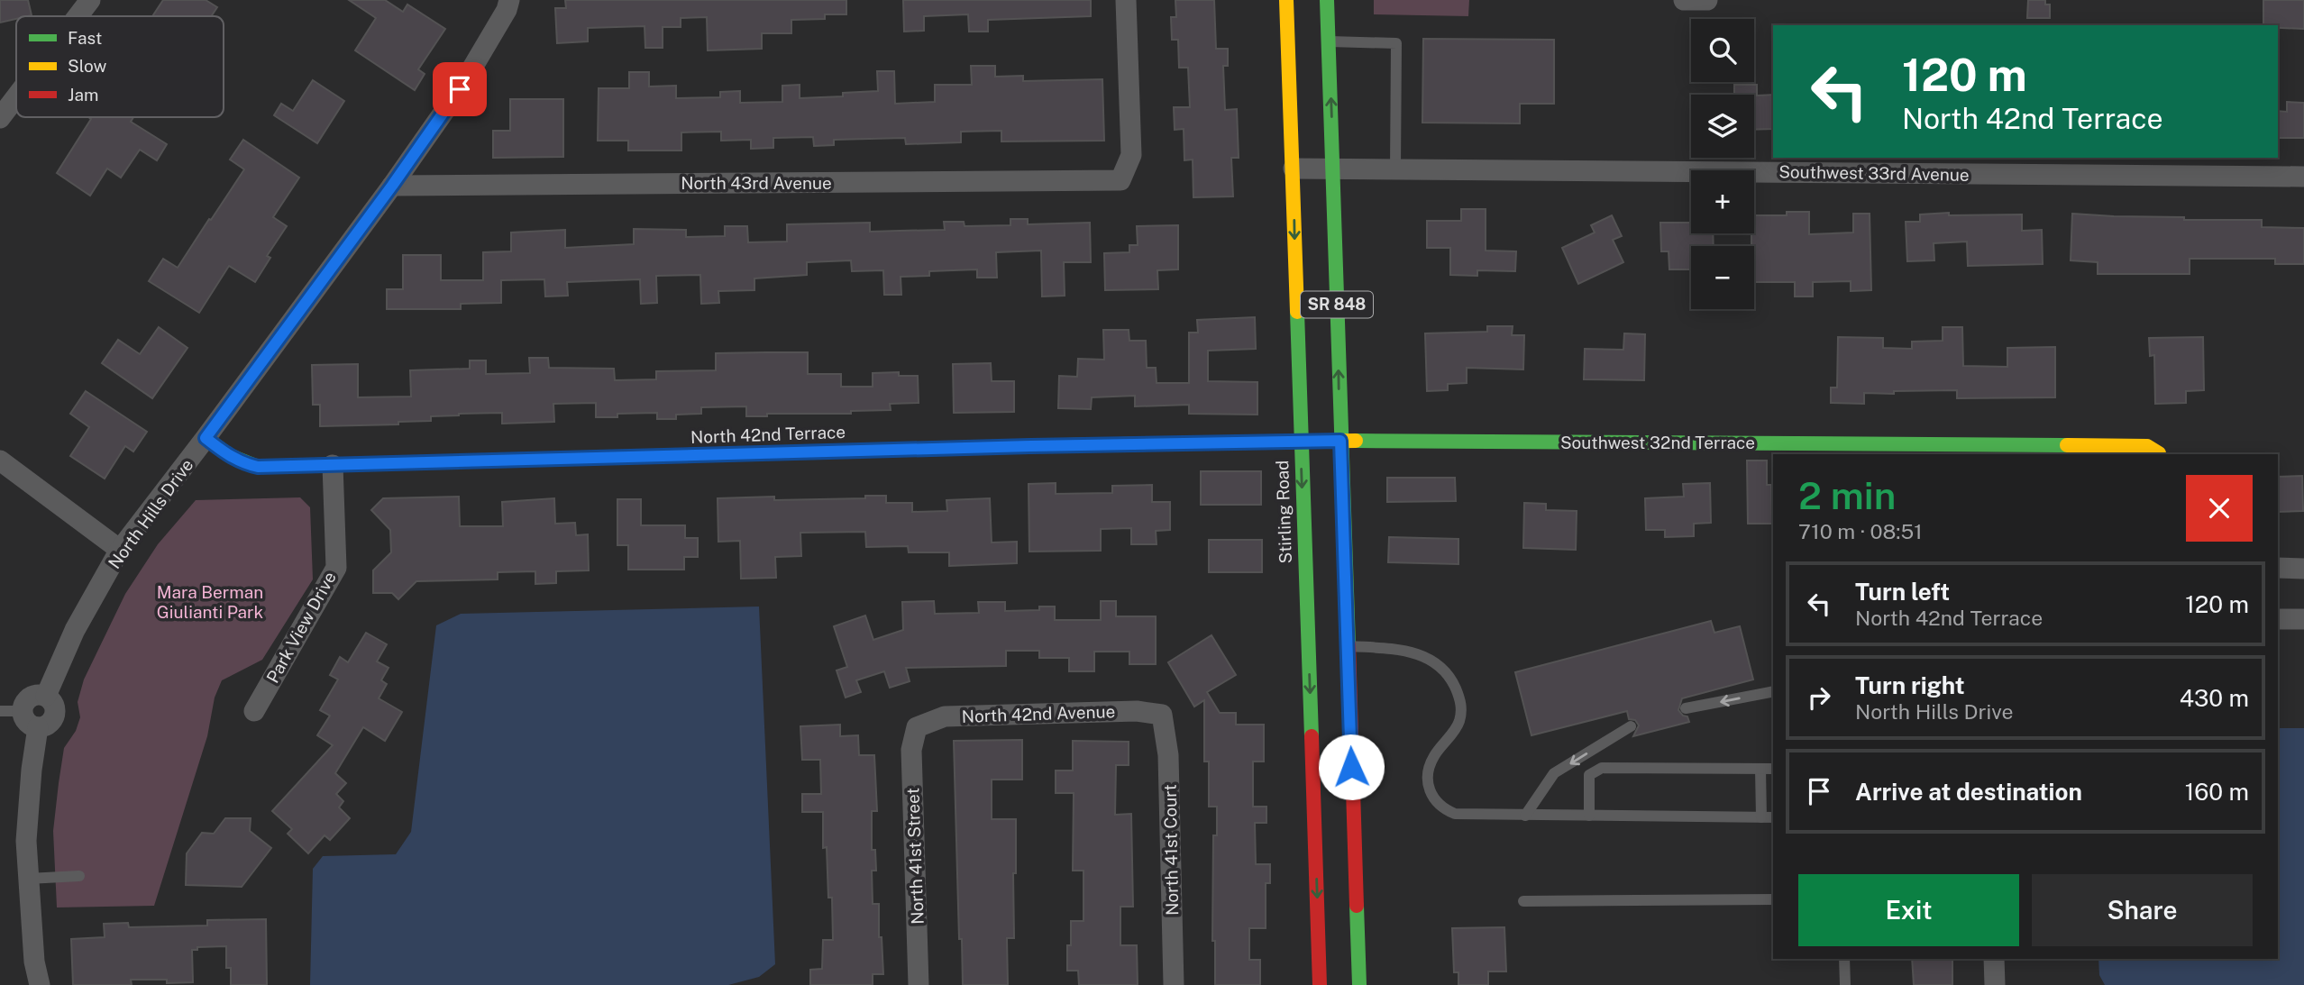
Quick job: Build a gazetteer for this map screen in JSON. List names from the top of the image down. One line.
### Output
{"streets":{"main road":["SR 848","North 42nd Terrace","Southwest 32nd Terrace","Stirling Road"],"street":["Southwest 33rd Avenue","North 43rd Avenue","North Hills Drive","Park View Drive","North 42nd Avenue","North 41st Court","North 41st Street"]},"crossings":[["Southwest 33rd Avenue","SR 848"],["Southwest 33rd Avenue","Stirling Road"],["North 43rd Avenue","North Hills Drive"],["SR 848","North 42nd Terrace"],["SR 848","Southwest 32nd Terrace"],["North 42nd Terrace","Southwest 32nd Terrace"],["North 42nd Terrace","Stirling Road"],["North 42nd Terrace","North Hills Drive"],["North 42nd Terrace","Park View Drive"],["North 42nd Avenue","North 41st Court"],["North 42nd Avenue","North 41st Street"]],"parks":["Mara Berman Giulianti Park"],"legend":["Fast","Slow","Jam"],"page":{"map_buttons":["+","−"],"turn":["120 m","North 42nd Terrace"],"heading":["2 min","710 m · 08:51"],"list":[{"name":"Turn left","note":"North 42nd Terrace","value":"120 m"},{"name":"Turn right","note":"North Hills Drive","value":"430 m"},{"name":"Arrive at destination","value":"160 m"}],"buttons":["Exit","Share"]}}
